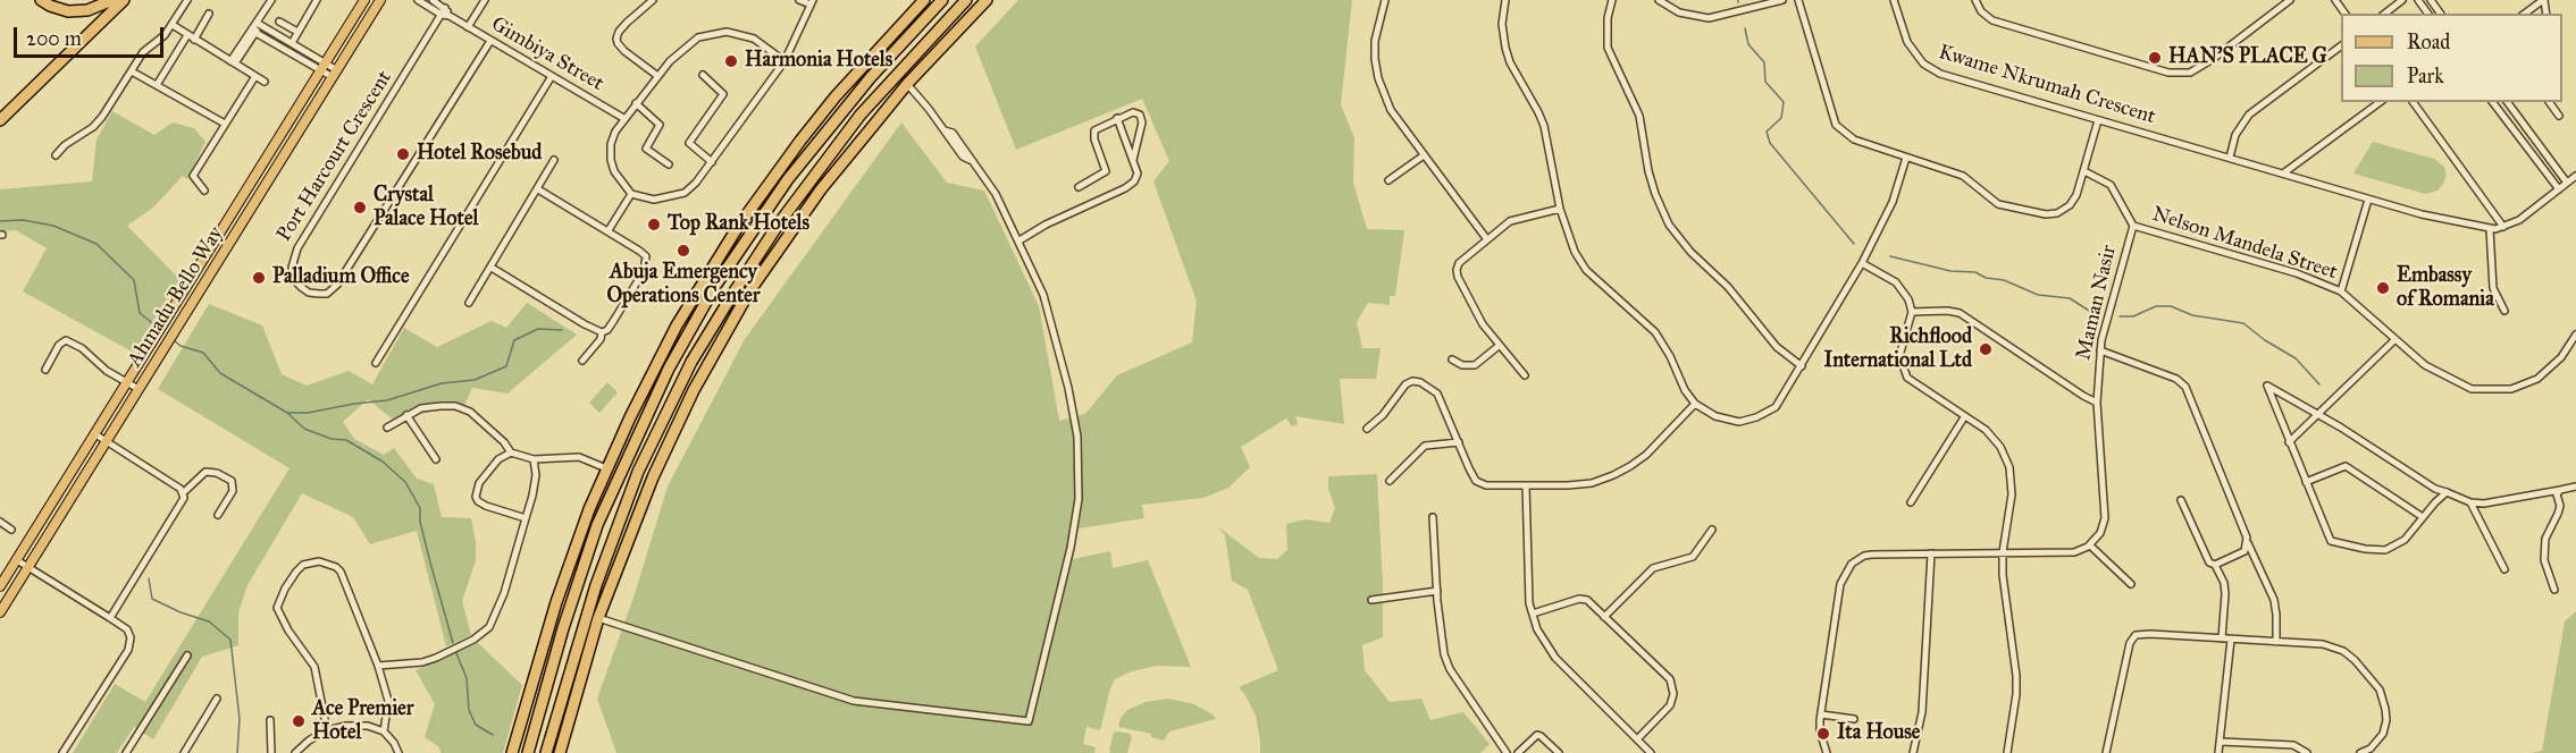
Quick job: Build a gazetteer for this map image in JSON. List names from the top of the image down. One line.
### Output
{"streets":{"main road":["Ahmadu Bello Way"],"street":["Gimbiya Street","Kwame Nkrumah Crescent","Port Harcourt Crescent","Nelson Mandela Street","Maman Nasir"]},"crossings":[["Gimbiya Street","Port Harcourt Crescent"],["Nelson Mandela Street","Maman Nasir"]],"places":["HAN'S PLACE G","Harmonia Hotels","Hotel Rosebud","Crystal Palace Hotel","Top Rank Hotels","Abuja Emergency Operations Center","Palladium Office","Embassy of Romania","Richflood International Ltd","Ace Premier Hotel","Ita House"],"legend":["Road","Park"],"scale_bar":"200 m"}
